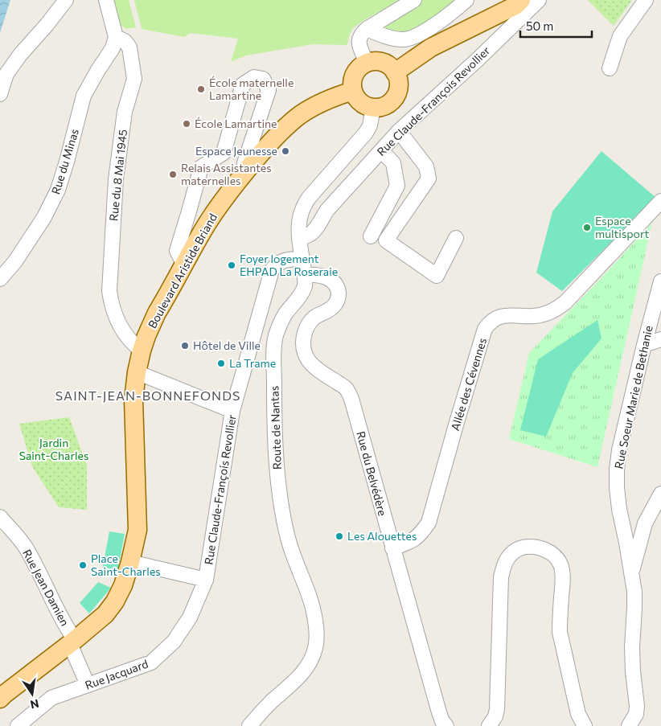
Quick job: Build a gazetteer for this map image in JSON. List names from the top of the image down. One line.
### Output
{"streets":{"main road":["Boulevard Aristide Briand"],"street":["Rue Claude-François Revollier","Rue du Minas","Rue du 8 Mai 1945","Allée des Cévennes","Rue Soeur Marie de Bethanie","Route de Nantas","Rue du Belvédère","Rue Jean Damien","Rue Jacquard"]},"crossings":[["Rue Claude-François Revollier","Route de Nantas"],["Rue Claude-François Revollier","Rue Jacquard"],["Rue du Minas","Rue du 8 Mai 1945"],["Rue du 8 Mai 1945","Boulevard Aristide Briand"],["Boulevard Aristide Briand","Route de Nantas"],["Boulevard Aristide Briand","Rue Jean Damien"],["Allée des Cévennes","Rue du Belvédère"],["Route de Nantas","Rue du Belvédère"],["Rue Jean Damien","Rue Jacquard"]],"districts":["SAINT-JEAN-BONNEFONDS"],"parks":["Jardin Saint-Charles"],"places":["École maternelle Lamartine","École Lamartine","Espace Jeunesse","Relais Assistantes maternelles","Espace multisport","Foyer logement EHPAD La Roseraie","Hôtel de Ville","La Trame","Les Alouettes","Place Saint-Charles"],"scale_bar":"50 m","north":"bottom"}
